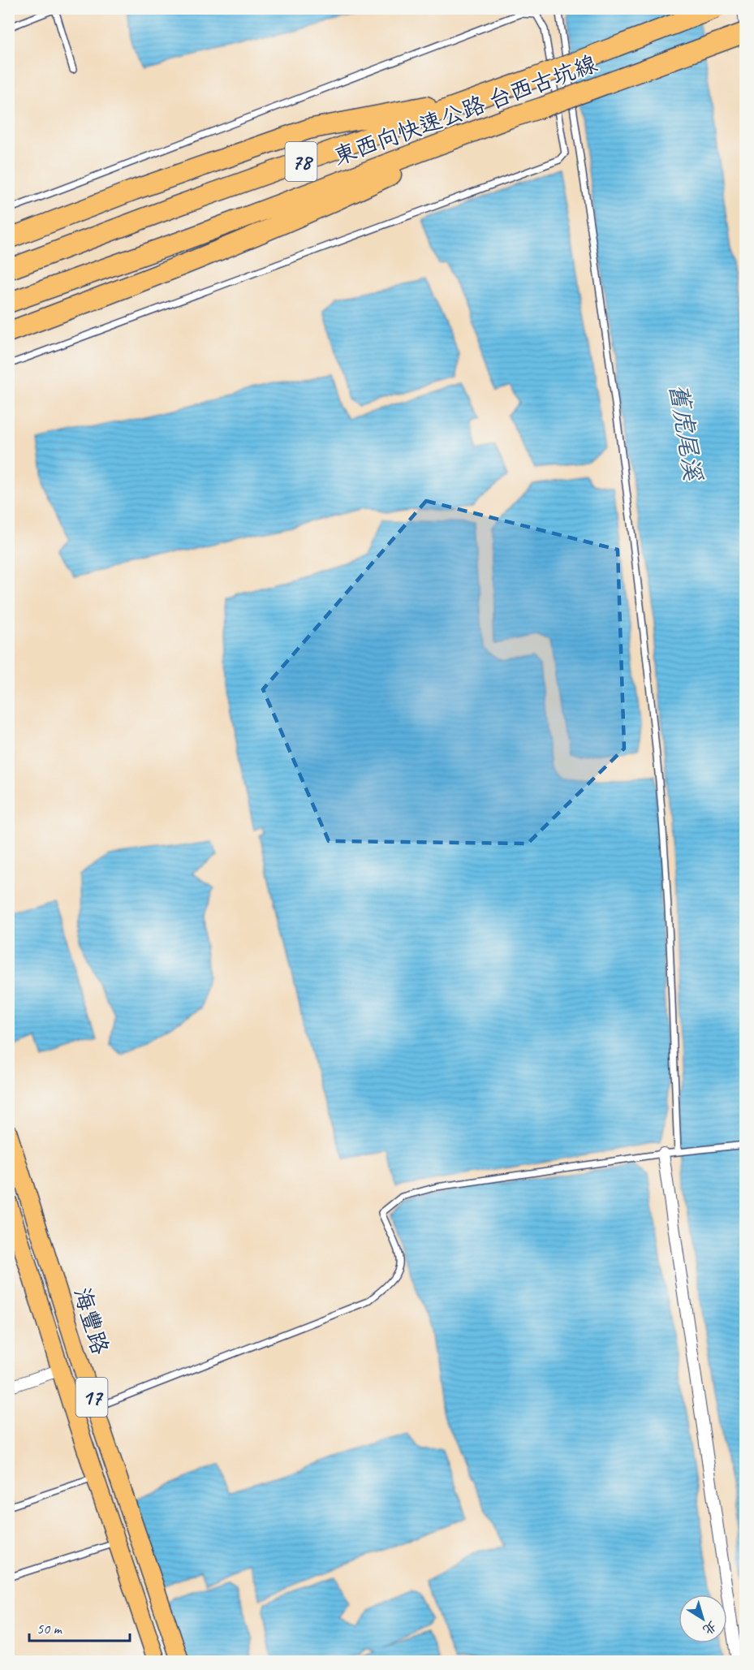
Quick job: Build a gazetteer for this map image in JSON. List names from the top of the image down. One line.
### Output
{"streets":{"highway":["東西向快速公路 台西古坑線","78"],"main road":["海豐路","17"]},"water":["舊虎尾溪"],"scale_bar":"50 m","north":"bottom right"}
